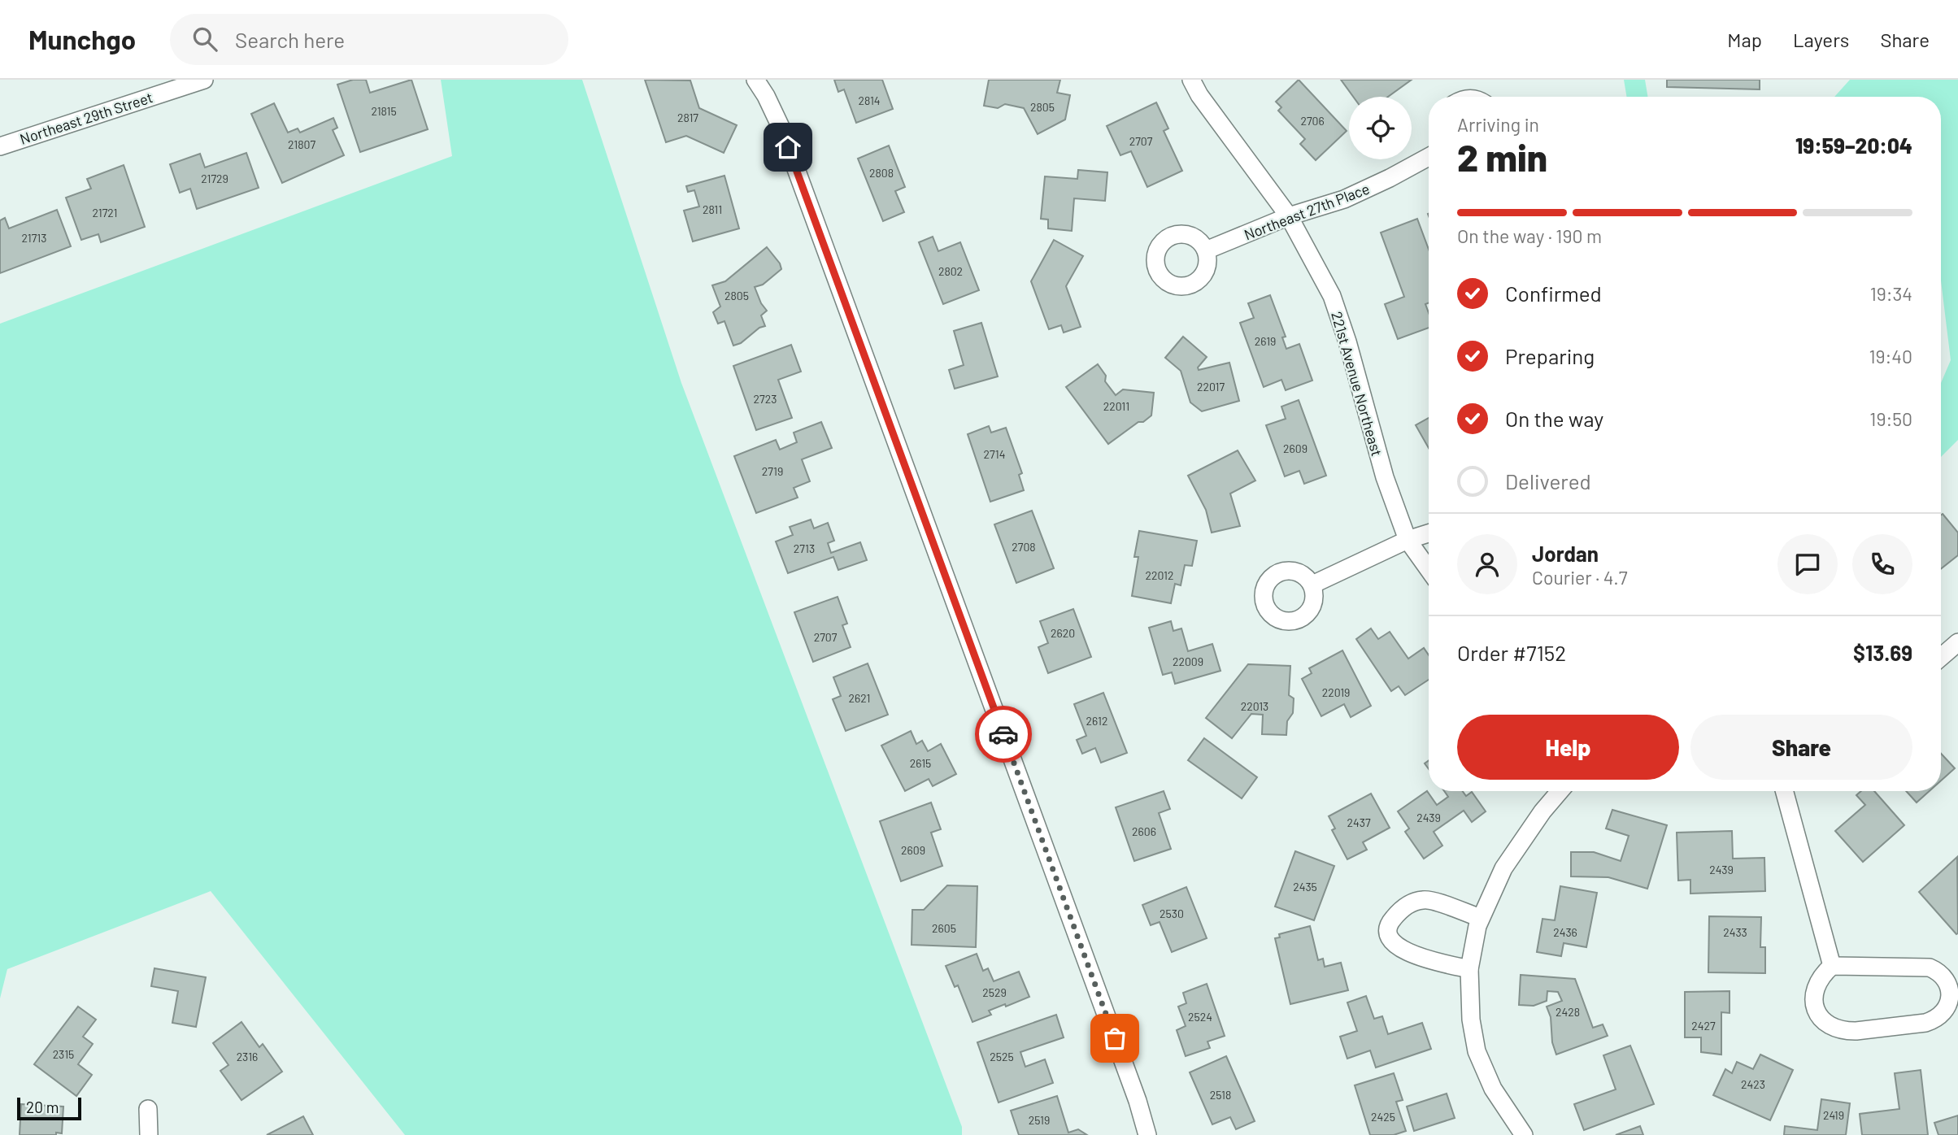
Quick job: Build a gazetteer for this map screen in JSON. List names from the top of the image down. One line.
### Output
{"streets":{"street":["Northeast 29th Street","Northeast 27th Place","221st Avenue Northeast"]},"crossings":[["Northeast 27th Place","221st Avenue Northeast"]],"house_numbers":["2814","2805","21815","2817","2706","2707","21807","2808","21729","2811","21721","21713","2802","2805","2619","22017","2723","22011","2609","2714","2719","2708","2713","22012","2620","2707","22009","22019","2621","22013","2612","2615","2439","2437","2606","2609","2439","2435","2530","2605","2436","2433","2529","2428","2524","2427","2315","2316","2525","2423","2518","2419","2425","2519"],"scale_bar":"20 m","page":{"header":"Munchgo","search":"Search here","nav":["Map","Layers","Share"],"heading":["2 min","Arriving in","19:59–20:04"],"panel":["Jordan","Courier · 4.7","Order #7152","$13.69"],"bar":"On the way · 190 m","list":[["Confirmed","19:34"],["Preparing","19:40"],["On the way","19:50"],"Delivered"],"buttons":["Help","Share"],"scale":"20 m"}}
